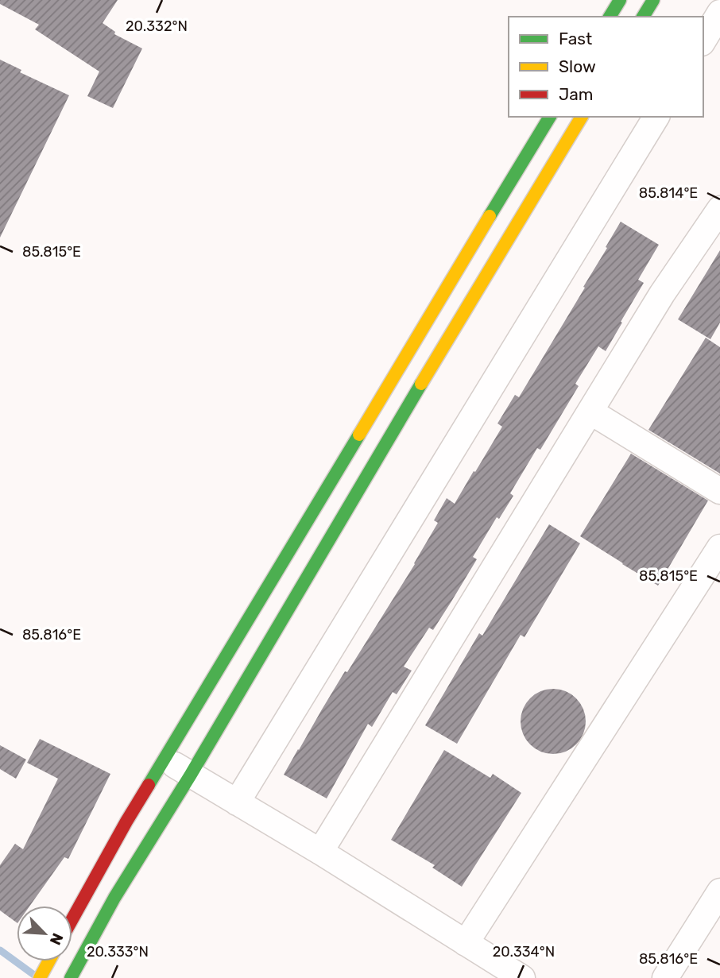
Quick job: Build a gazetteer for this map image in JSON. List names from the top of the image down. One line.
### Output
{"legend":["Fast","Slow","Jam"],"north":"bottom right","coordinates":["20.332°N","85.814°E","85.815°E","85.816°E","20.333°N","20.334°N"]}
